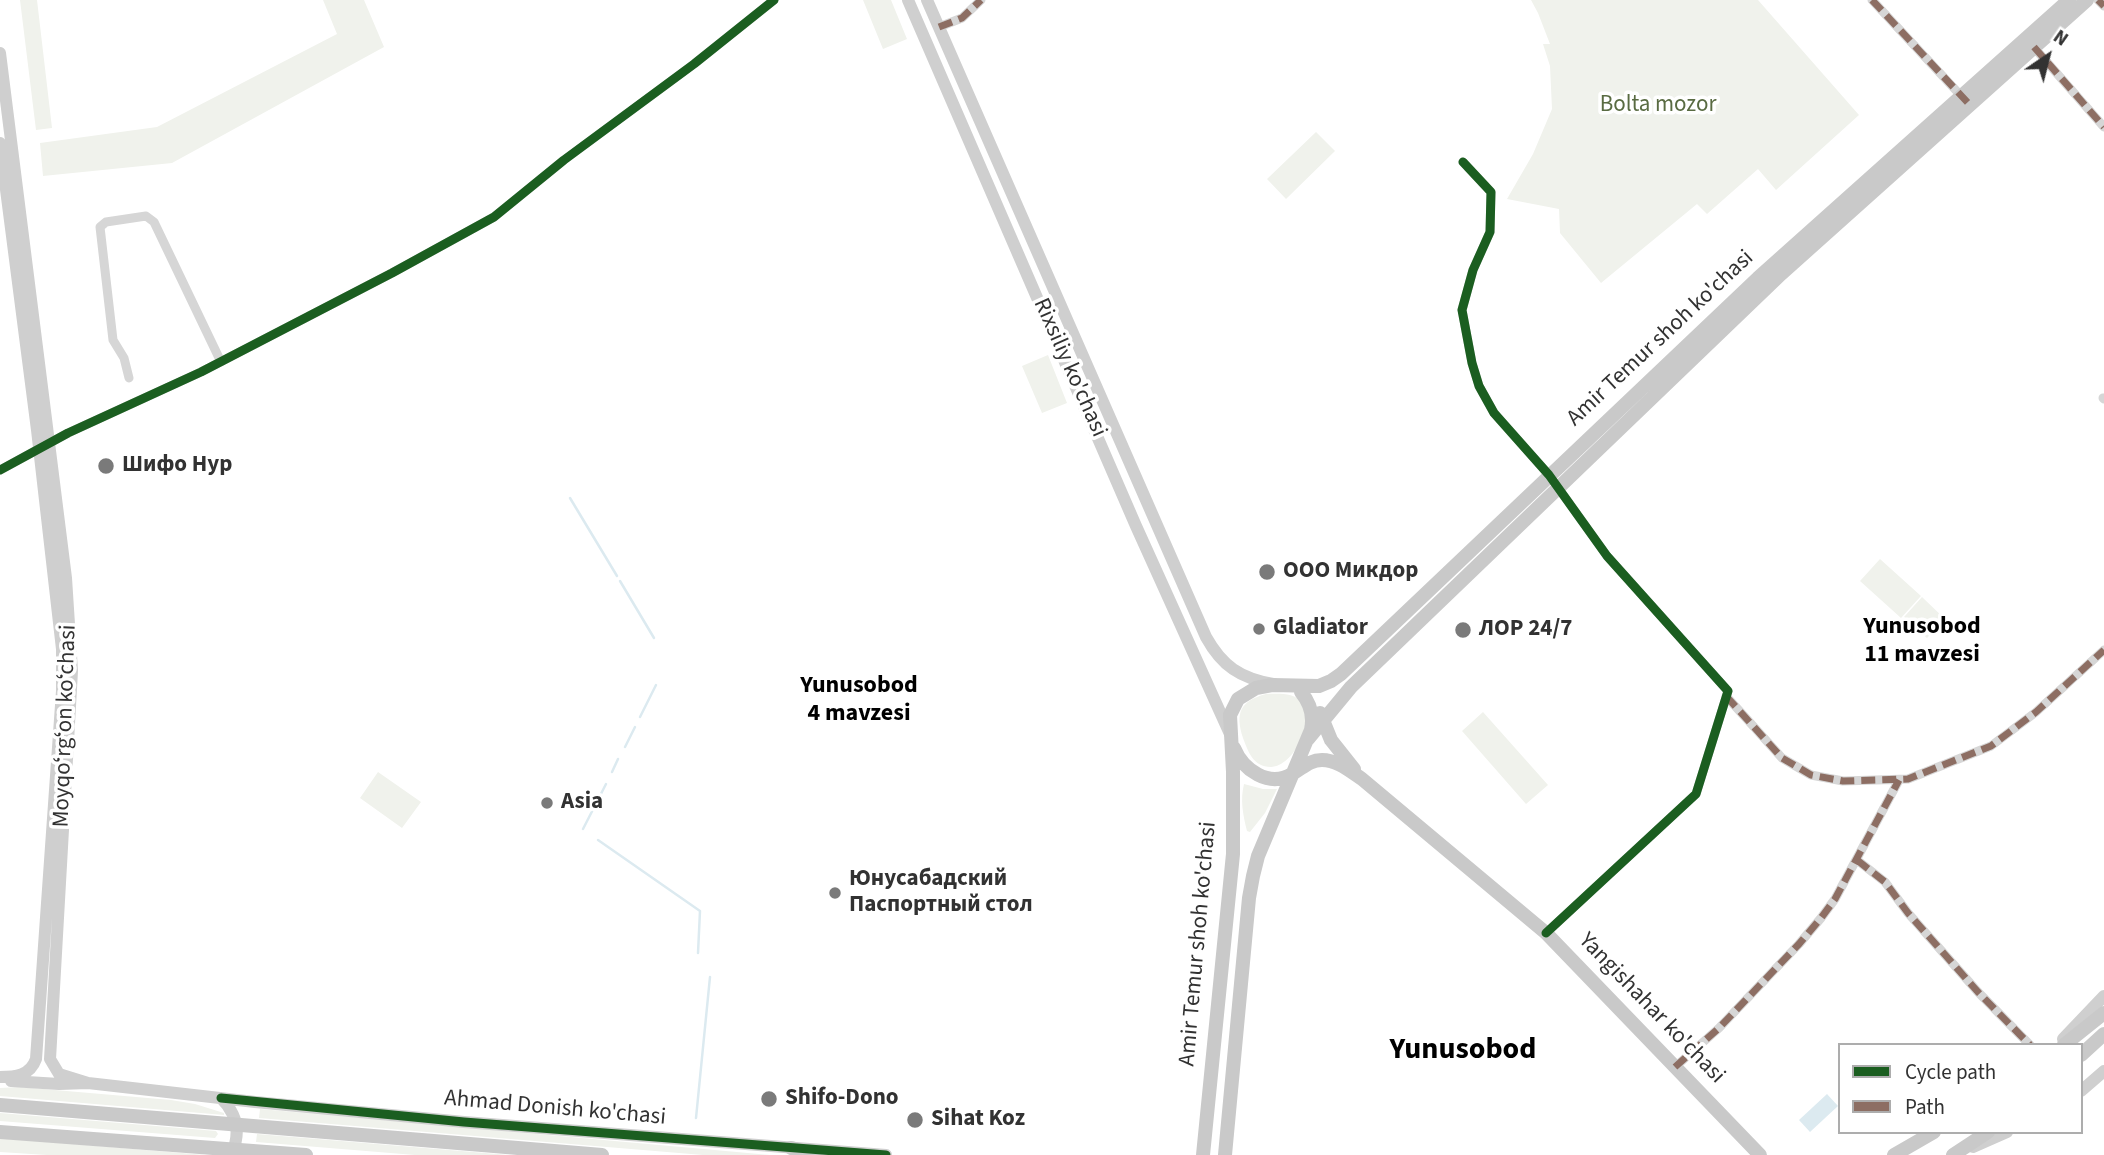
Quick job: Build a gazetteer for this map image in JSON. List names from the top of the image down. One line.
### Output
{"streets":{"main road":["Amir Temur shoh ko'chasi","Rixsiliy ko'chasi","Moyqoʻrgʻon koʻchasi","Yangishahar ko'chasi","Ahmad Donish ko'chasi"]},"crossings":[["Amir Temur shoh ko'chasi","Rixsiliy ko'chasi"],["Amir Temur shoh ko'chasi","Yangishahar ko'chasi"],["Rixsiliy ko'chasi","Yangishahar ko'chasi"],["Moyqoʻrgʻon koʻchasi","Ahmad Donish ko'chasi"]],"districts":["Yunusobod 11 mavzesi","Yunusobod 4 mavzesi","Yunusobod"],"parks":["Bolta mozor"],"places":["Шифо Нур","ООО Микдор","Gladiator","ЛОР 24/7","Asia","Юнусабадский Паспортный стол","Shifo-Dono","Sihat Koz"],"legend":["Cycle path","Path"],"north":"top right"}
